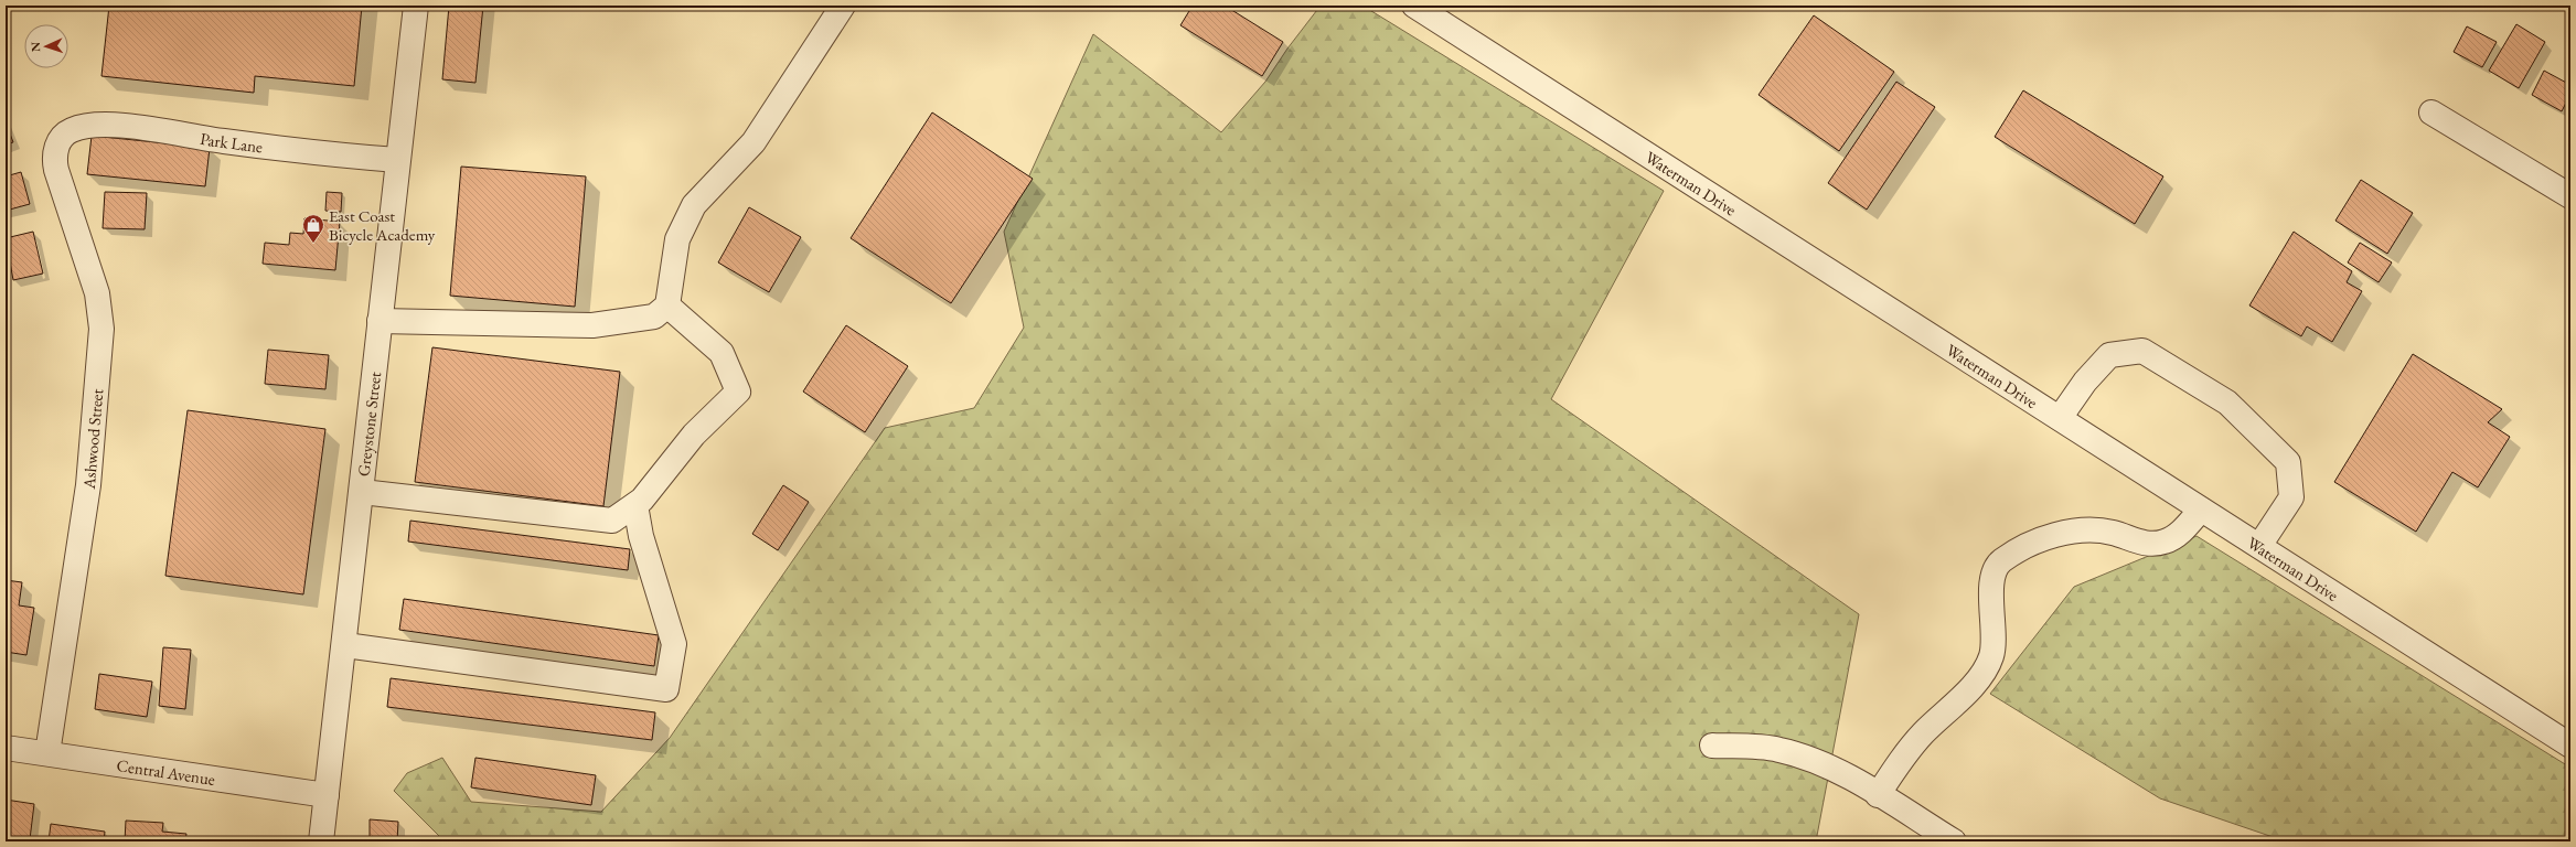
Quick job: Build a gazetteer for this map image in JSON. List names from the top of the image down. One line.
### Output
{"streets":{"street":["Park Lane","Waterman Drive","Greystone Street","Ashwood Street","Central Avenue"]},"crossings":[["Park Lane","Greystone Street"],["Park Lane","Ashwood Street"],["Greystone Street","Central Avenue"],["Ashwood Street","Central Avenue"]],"places":{"shop":["East Coast Bicycle Academy"]},"north":"left"}
